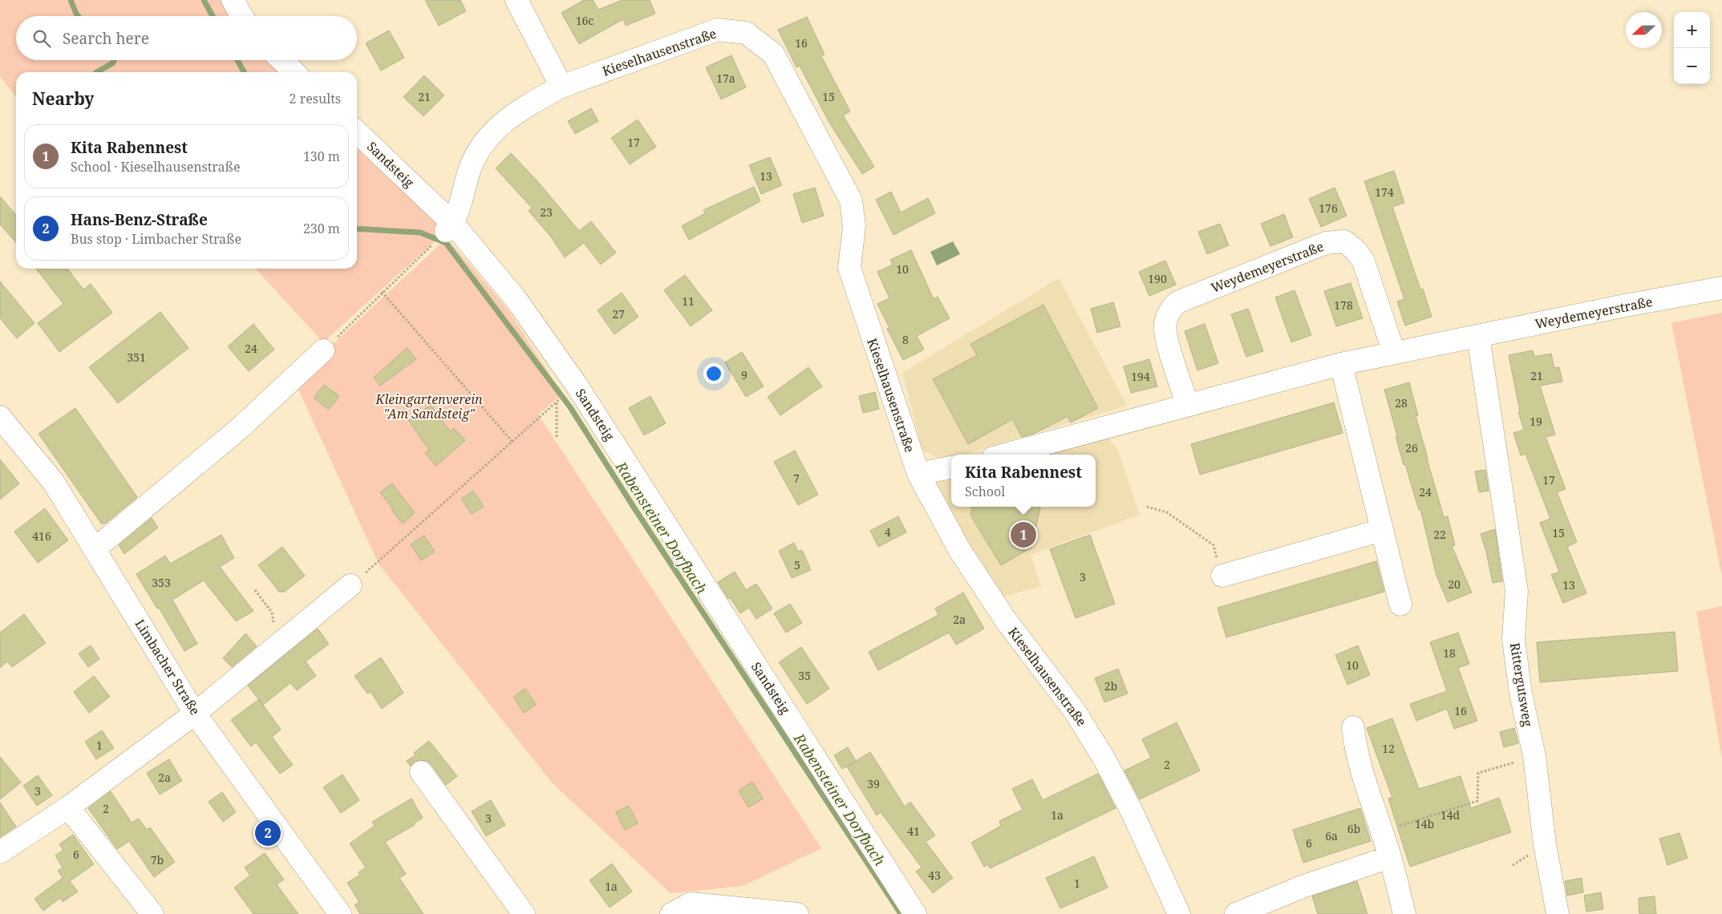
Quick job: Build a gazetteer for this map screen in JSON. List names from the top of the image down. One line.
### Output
{"streets":{"street":["Kieselhausenstraße","Sandsteig","Weydemeyerstraße","Limbacher Straße","Rittergutsweg"]},"crossings":[["Kieselhausenstraße","Sandsteig"],["Weydemeyerstraße","Rittergutsweg"]],"water":["Rabensteiner Dorfbach"],"parks":["Kleingartenverein \"Am Sandsteig\""],"house_numbers":["16c","16","17a","21","15","17","13","174","176","23","10","190","11","178","27","8","24","351","9","21","194","28","19","26","7","17","24","4","15","22","416","5","3","353","20","13","2a","18","10","35","2b","16","1","12","2","2a","39","3","2","1a","14d","3","14b","6b","41","6a","6","6","7b","43","1","1a"],"north":"left","page":{"map_buttons":["+","−"],"search":"Search here","heading":["Nearby","2 results"],"list":[{"mark":"1","name":"Kita Rabennest","note":"School · Kieselhausenstraße","value":"130 m"},{"mark":"2","name":"Hans-Benz-Straße","note":"Bus stop · Limbacher Straße","value":"230 m"}],"popup":["Kita Rabennest","School"],"pins":["1","2"]}}
